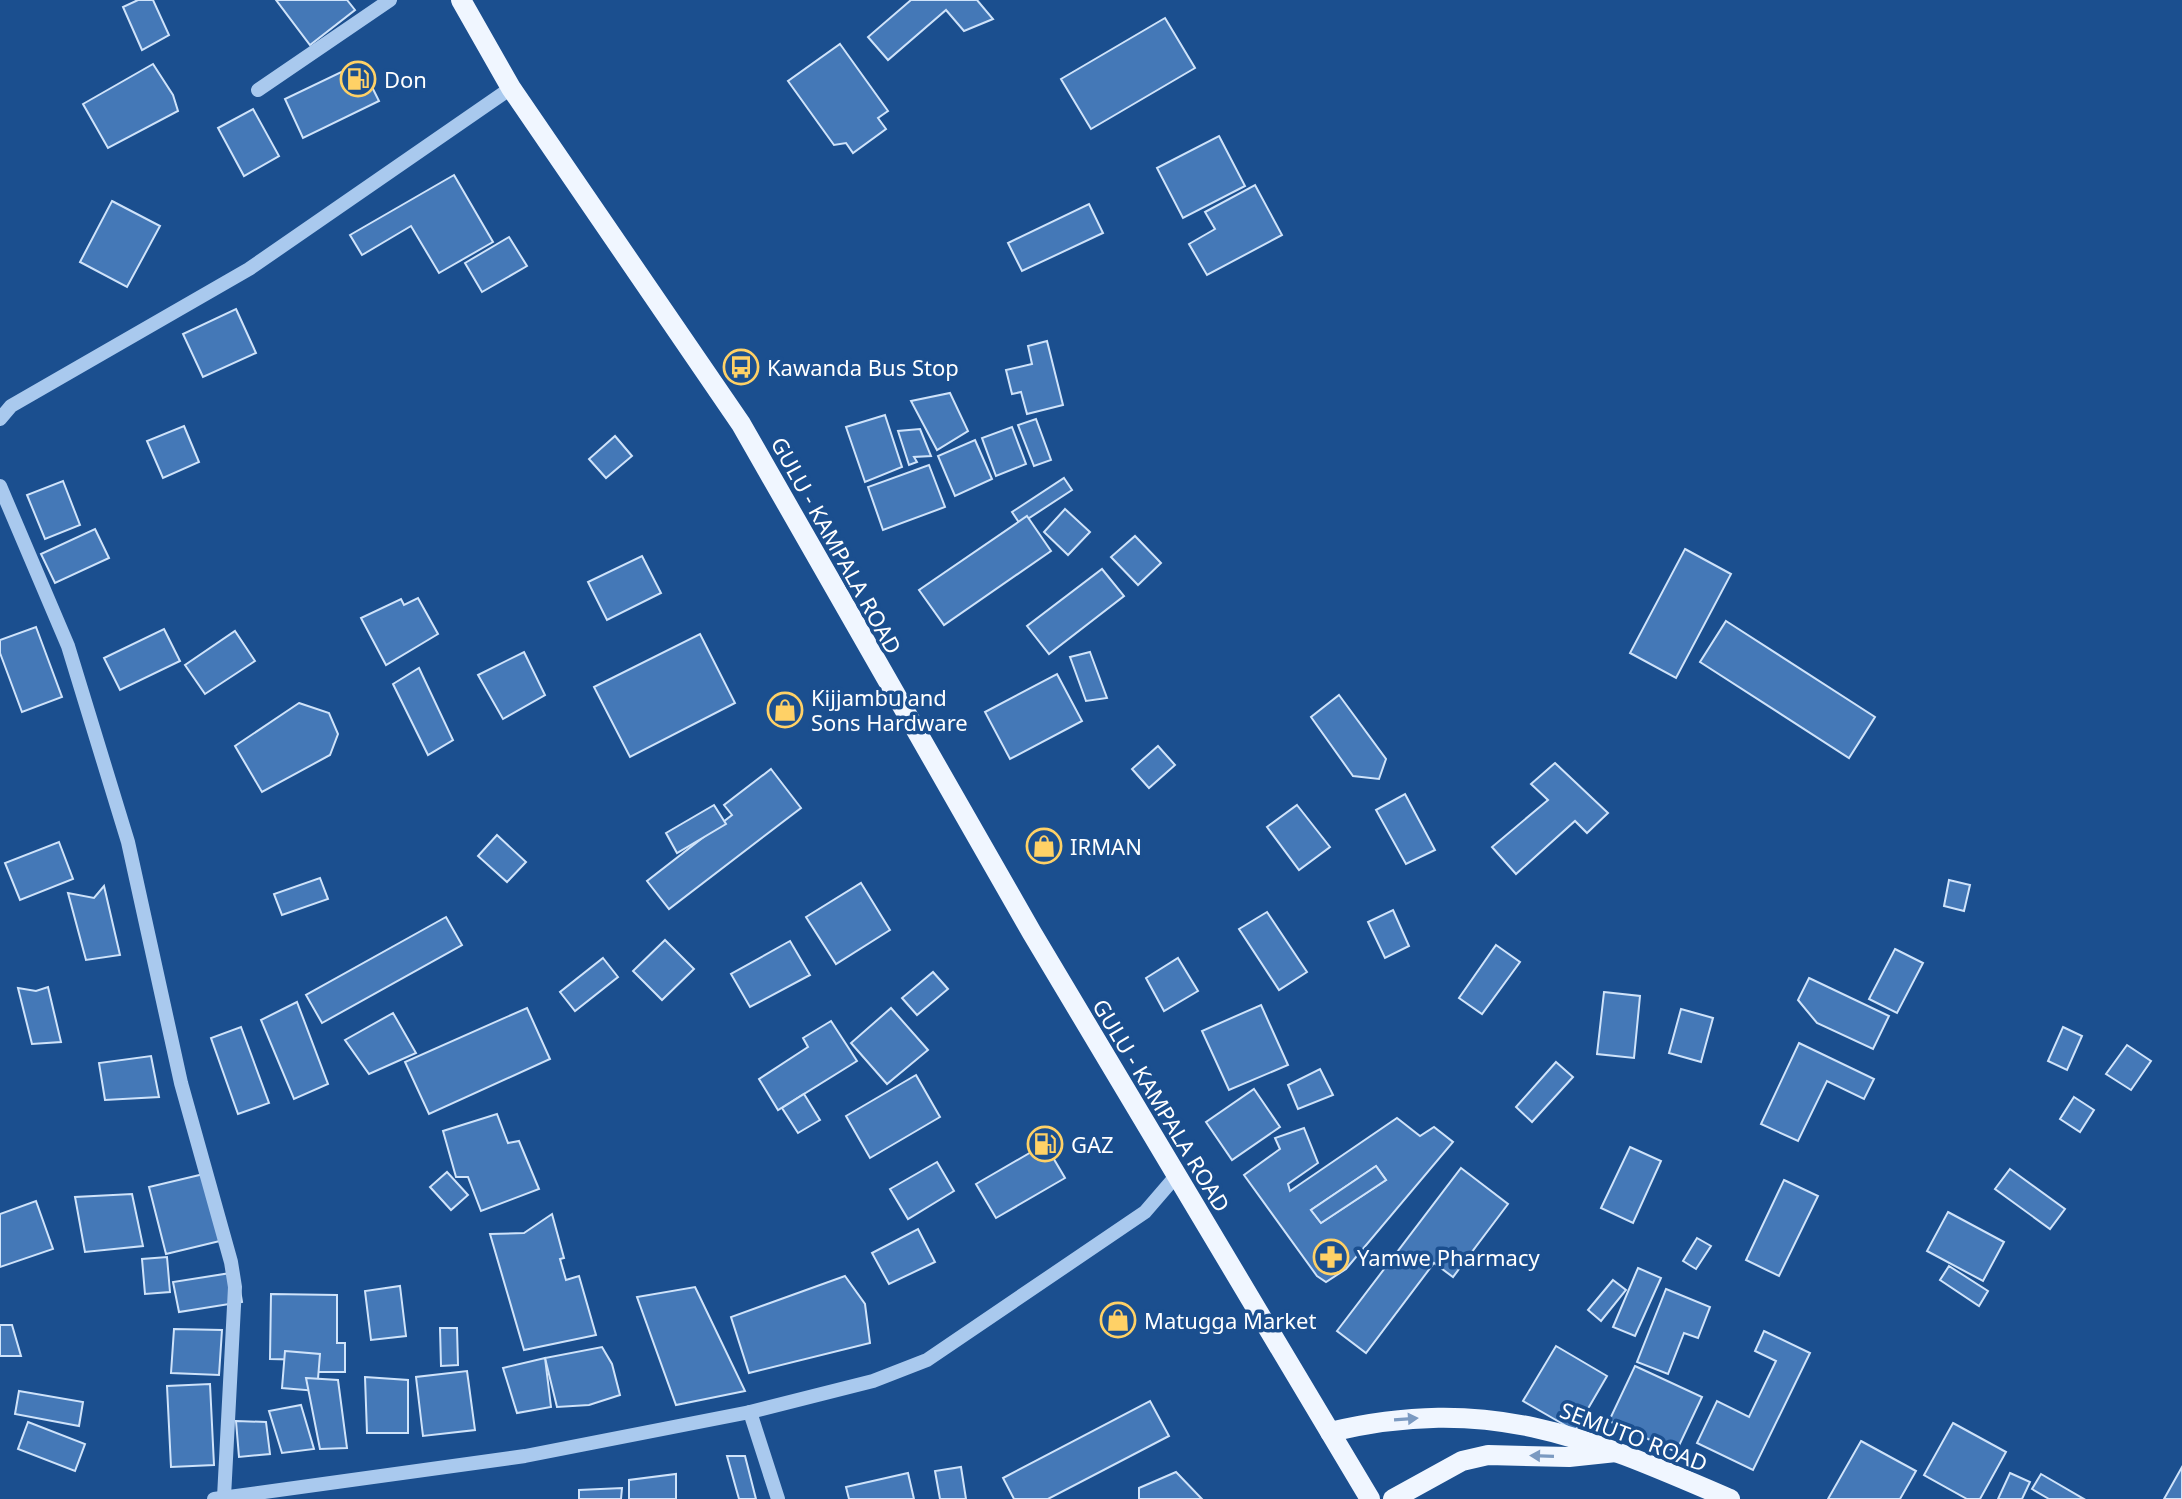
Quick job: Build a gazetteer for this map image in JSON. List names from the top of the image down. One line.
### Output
{"streets":{"main road":["GULU - KAMPALA ROAD","SEMUTO ROAD"]},"crossings":[["GULU - KAMPALA ROAD","SEMUTO ROAD"]],"places":{"fuel station":["Don","GAZ"],"bus stop":["Kawanda Bus Stop"],"shop":["Kijjambu and Sons Hardware","IRMAN","Matugga Market"],"pharmacy":["Yamwe Pharmacy"]}}
